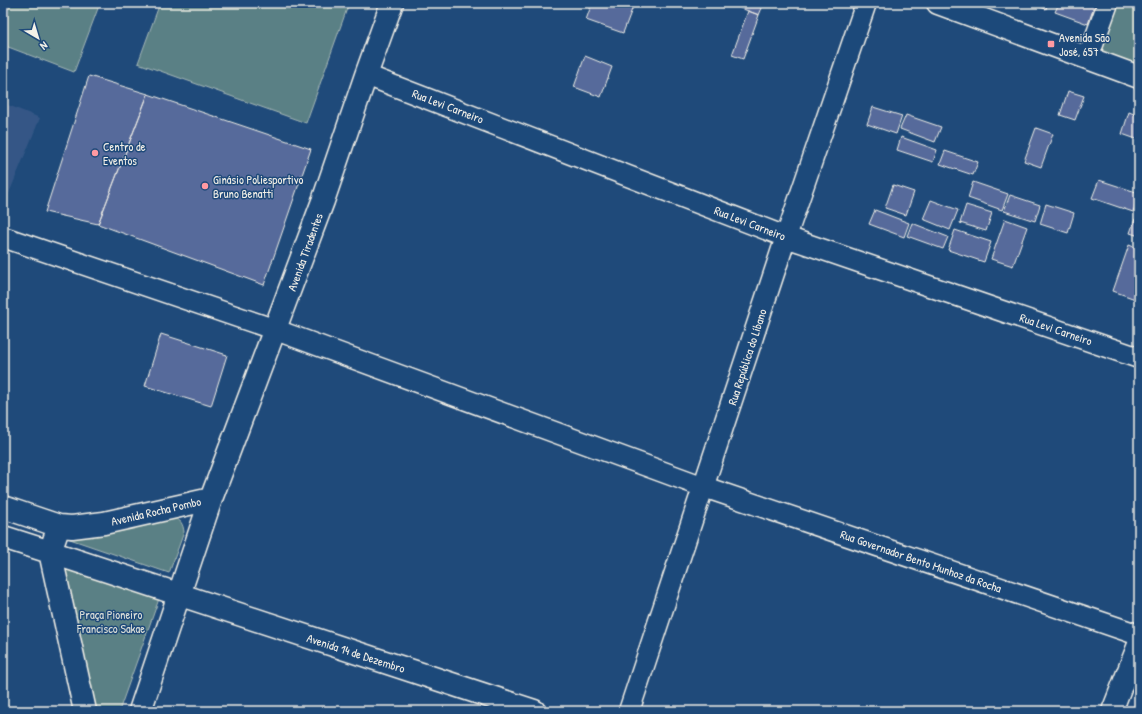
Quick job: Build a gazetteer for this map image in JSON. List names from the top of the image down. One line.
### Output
{"streets":{"street":["Rua Levi Carneiro","Avenida Tiradentes","Rua República do Líbano","Avenida Rocha Pombo","Rua Governador Bento Munhoz da Rocha","Avenida 14 de Dezembro"]},"crossings":[["Rua Levi Carneiro","Avenida Tiradentes"],["Rua Levi Carneiro","Rua República do Líbano"],["Avenida Tiradentes","Avenida Rocha Pombo"],["Avenida Tiradentes","Rua Governador Bento Munhoz da Rocha"],["Rua República do Líbano","Rua Governador Bento Munhoz da Rocha"],["Avenida Rocha Pombo","Avenida 14 de Dezembro"]],"parks":["Praça Pioneiro Francisco Sakae"],"places":{"transit":["Avenida São José, 657"],"other":["Centro de Eventos","Ginásio Poliesportivo Bruno Benatti"]},"north":"bottom right"}
